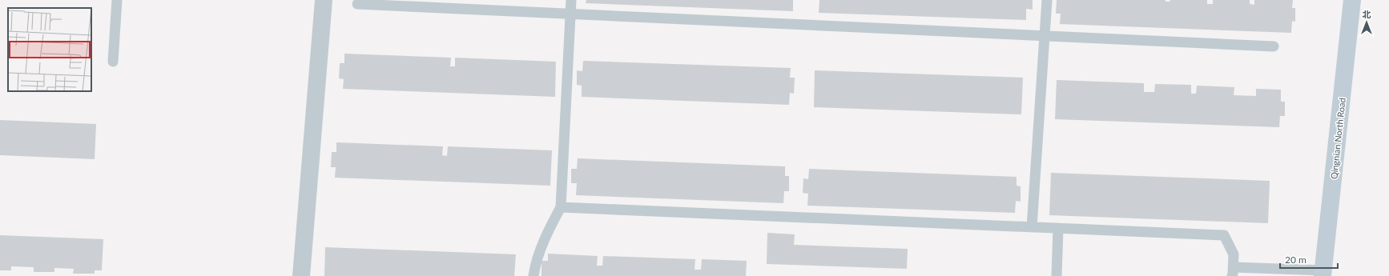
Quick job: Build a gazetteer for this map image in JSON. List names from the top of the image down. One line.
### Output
{"streets":{"street":["Qingnian North Road"]},"scale_bar":"20 m","north":"top"}
